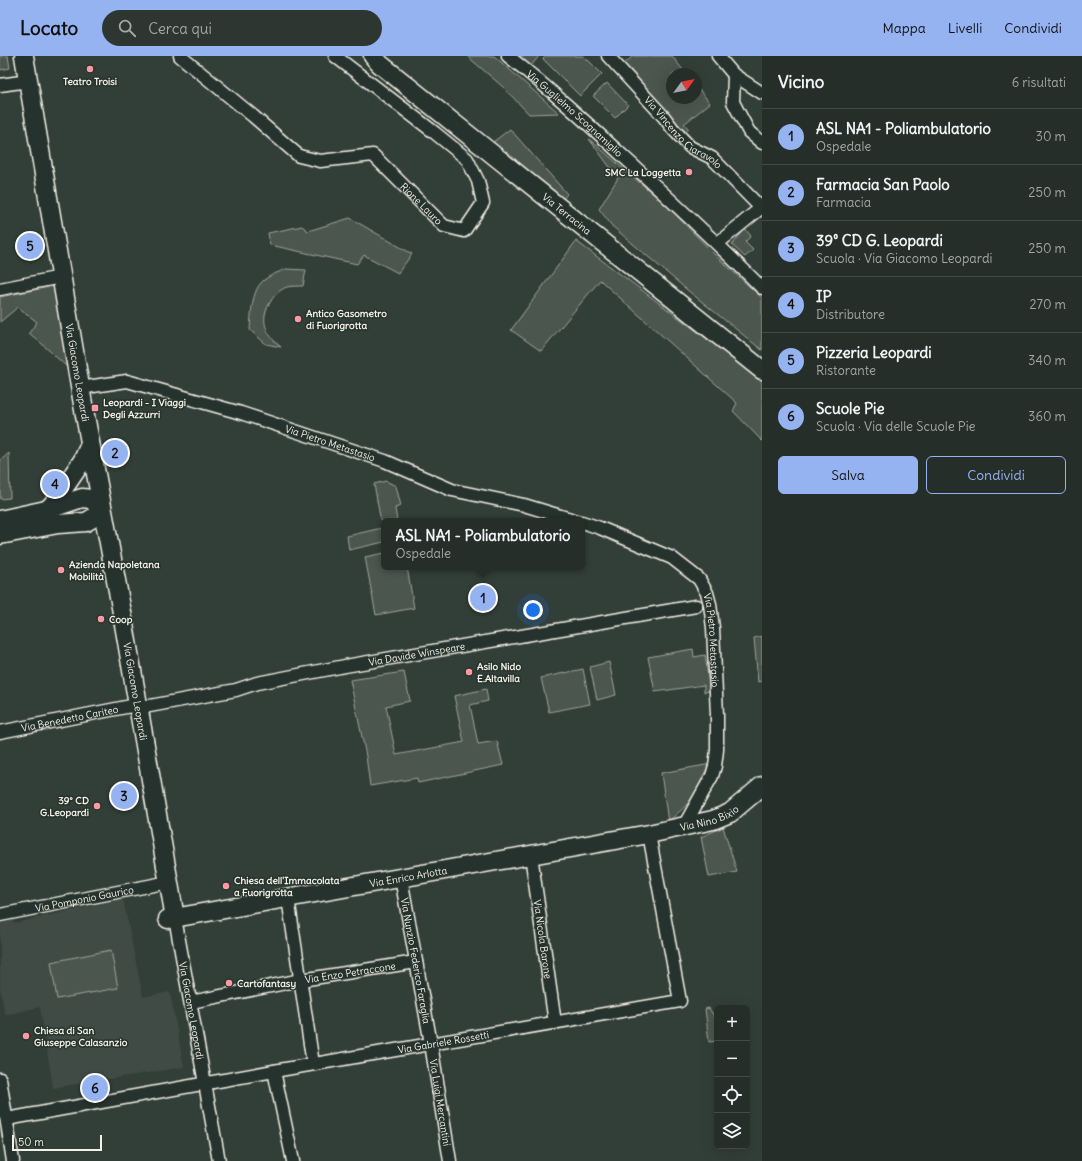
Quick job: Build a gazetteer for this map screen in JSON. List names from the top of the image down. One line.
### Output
{"streets":{"street":["Via Guglielmo Scognamiglio","Via Vincenzo Ciaravolo","Rione Lauro","Via Terracina","Via Giacomo Leopardi","Via Pietro Metastasio","Via Davide Winspeare","Via Benedetto Cariteo","Via Nino Bixio","Via Enrico Arlotta","Via Pomponio Gaurico","Via Nicola Barone","Via Nunzio Federico Faraglia","Via Enzo Petraccone","Via Gabriele Rossetti","Via Luigi Mercantini"]},"crossings":[["Via Giacomo Leopardi","Via Pietro Metastasio"],["Via Giacomo Leopardi","Via Davide Winspeare"],["Via Giacomo Leopardi","Via Benedetto Cariteo"],["Via Giacomo Leopardi","Via Enrico Arlotta"],["Via Giacomo Leopardi","Via Pomponio Gaurico"],["Via Giacomo Leopardi","Via Enzo Petraccone"],["Via Giacomo Leopardi","Via Gabriele Rossetti"],["Via Pietro Metastasio","Via Nino Bixio"],["Via Davide Winspeare","Via Benedetto Cariteo"],["Via Nino Bixio","Via Enrico Arlotta"],["Via Nino Bixio","Via Gabriele Rossetti"],["Via Enrico Arlotta","Via Nicola Barone"],["Via Enrico Arlotta","Via Nunzio Federico Faraglia"],["Via Enrico Arlotta","Via Gabriele Rossetti"],["Via Nicola Barone","Via Gabriele Rossetti"],["Via Nunzio Federico Faraglia","Via Enzo Petraccone"],["Via Nunzio Federico Faraglia","Via Gabriele Rossetti"],["Via Nunzio Federico Faraglia","Via Luigi Mercantini"],["Via Gabriele Rossetti","Via Luigi Mercantini"]],"places":{"other":["Teatro Troisi","SMC La Loggetta","Antico Gasometro di Fuorigrotta","Azienda Napoletana Mobilità","Coop","Asilo Nido E.Altavilla","39° CD G.Leopardi","Chiesa dell'Immacolata a Fuorigrotta","Cartofantasy","Chiesa di San Giuseppe Calasanzio"],"transit":["Leopardi - I Viaggi Degli Azzurri"]},"scale_bar":"50 m","north":"top right","page":{"header":"Locato","search":"Cerca qui","nav":["Mappa","Livelli","Condividi"],"heading":["Vicino","6 risultati"],"list":[{"mark":"1","name":"ASL NA1 - Poliambulatorio","note":"Ospedale","value":"30 m"},{"mark":"2","name":"Farmacia San Paolo","note":"Farmacia","value":"250 m"},{"mark":"3","name":"39° CD G. Leopardi","note":"Scuola · Via Giacomo Leopardi","value":"250 m"},{"mark":"4","name":"IP","note":"Distributore","value":"270 m"},{"mark":"5","name":"Pizzeria Leopardi","note":"Ristorante","value":"340 m"},{"mark":"6","name":"Scuole Pie","note":"Scuola · Via delle Scuole Pie","value":"360 m"}],"pins":["5","2","4","1","3","6"],"buttons":["Salva","Condividi"],"popup":["ASL NA1 - Poliambulatorio","Ospedale"],"map_buttons":["+","−"],"scale":"50 m"}}
